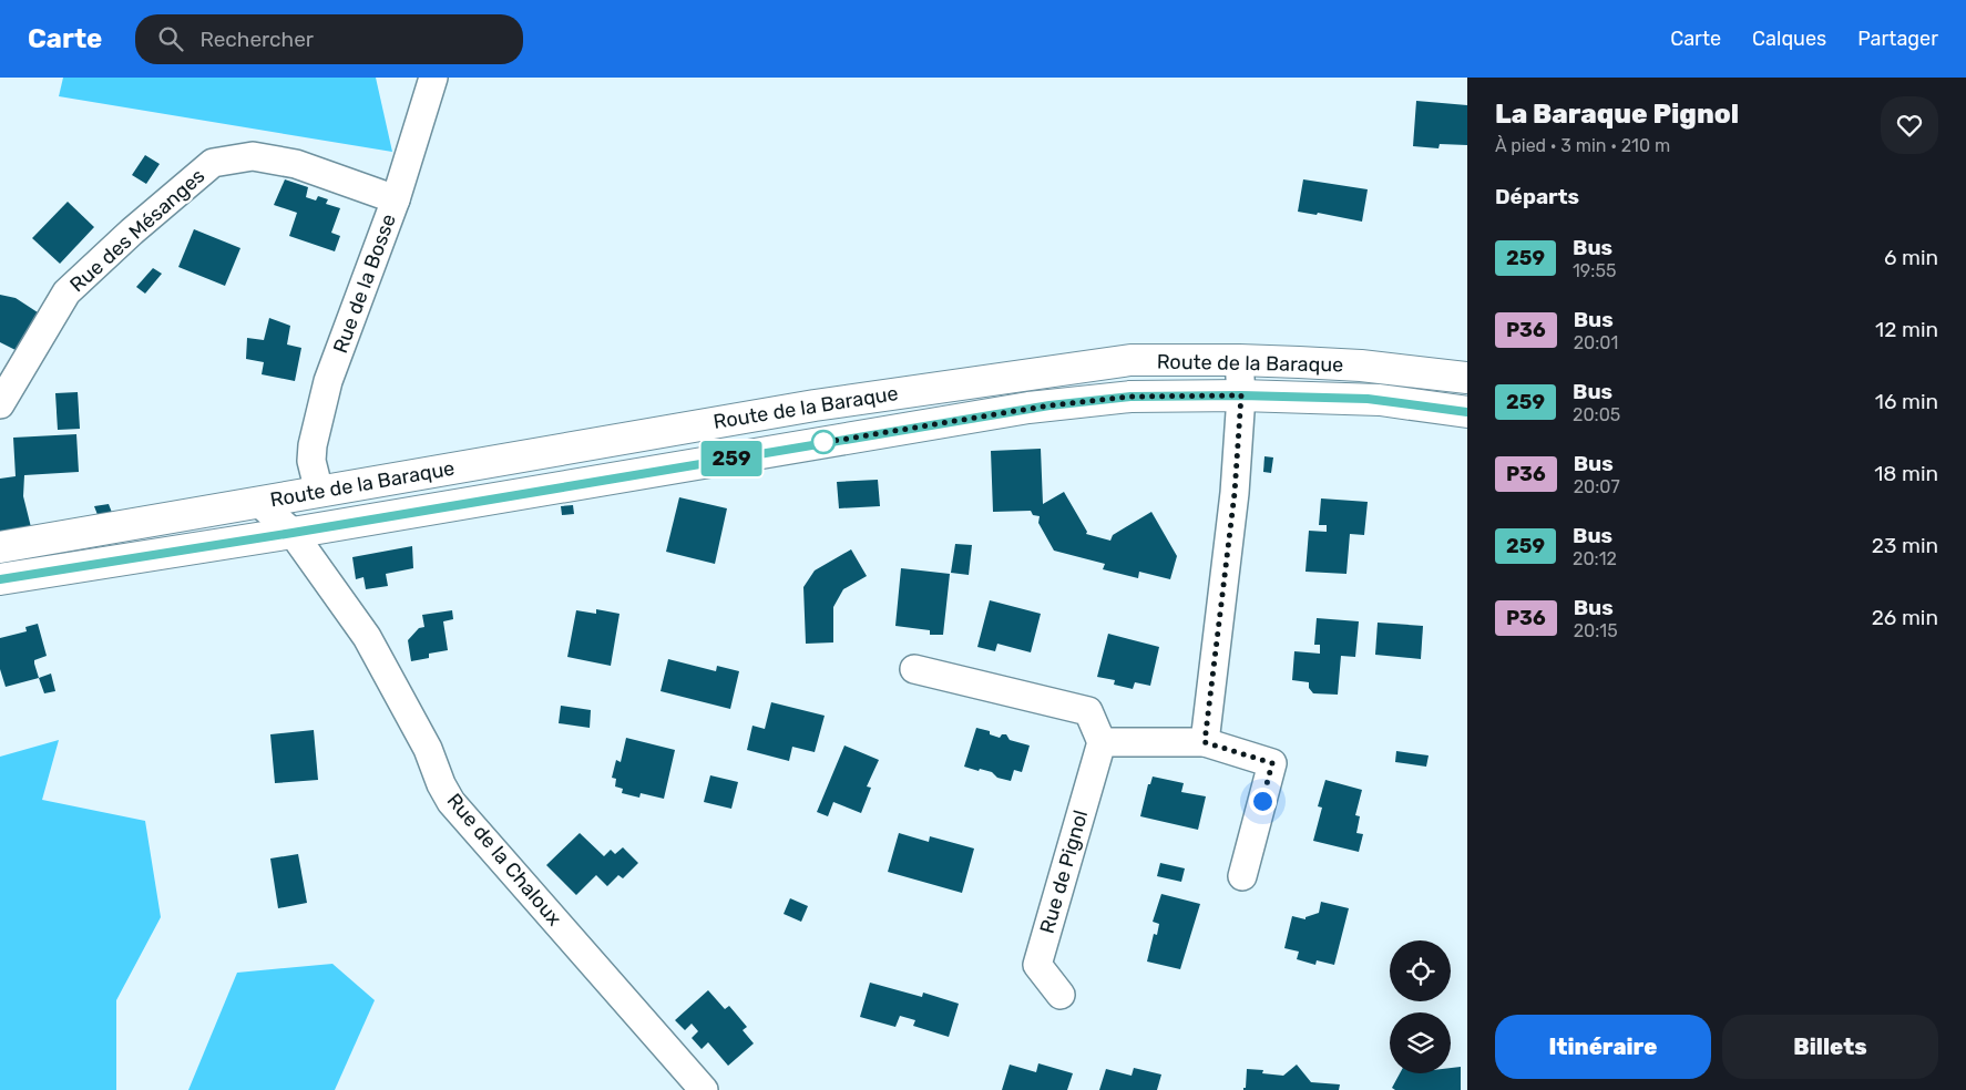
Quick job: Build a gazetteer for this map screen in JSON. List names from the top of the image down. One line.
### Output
{"streets":{"main road":["Route de la Baraque"],"street":["Rue des Mésanges","Rue de la Bosse","Rue de la Chaloux","Rue de Pignol"]},"crossings":[["Rue des Mésanges","Rue de la Bosse"],["Rue de la Bosse","Route de la Baraque"],["Route de la Baraque","Rue de la Chaloux"]],"lines":["bus line 259"],"page":{"header":"Carte","search":"Rechercher","nav":["Carte","Calques","Partager"],"on_map":"259","heading":[["La Baraque Pignol","À pied · 3 min · 210 m"],"Départs"],"list":[{"mark":"259","name":"Bus","note":"19:55","value":"6 min"},{"mark":"P36","name":"Bus","note":"20:01","value":"12 min"},{"mark":"259","name":"Bus","note":"20:05","value":"16 min"},{"mark":"P36","name":"Bus","note":"20:07","value":"18 min"},{"mark":"259","name":"Bus","note":"20:12","value":"23 min"},{"mark":"P36","name":"Bus","note":"20:15","value":"26 min"}],"buttons":["Itinéraire","Billets"]}}
